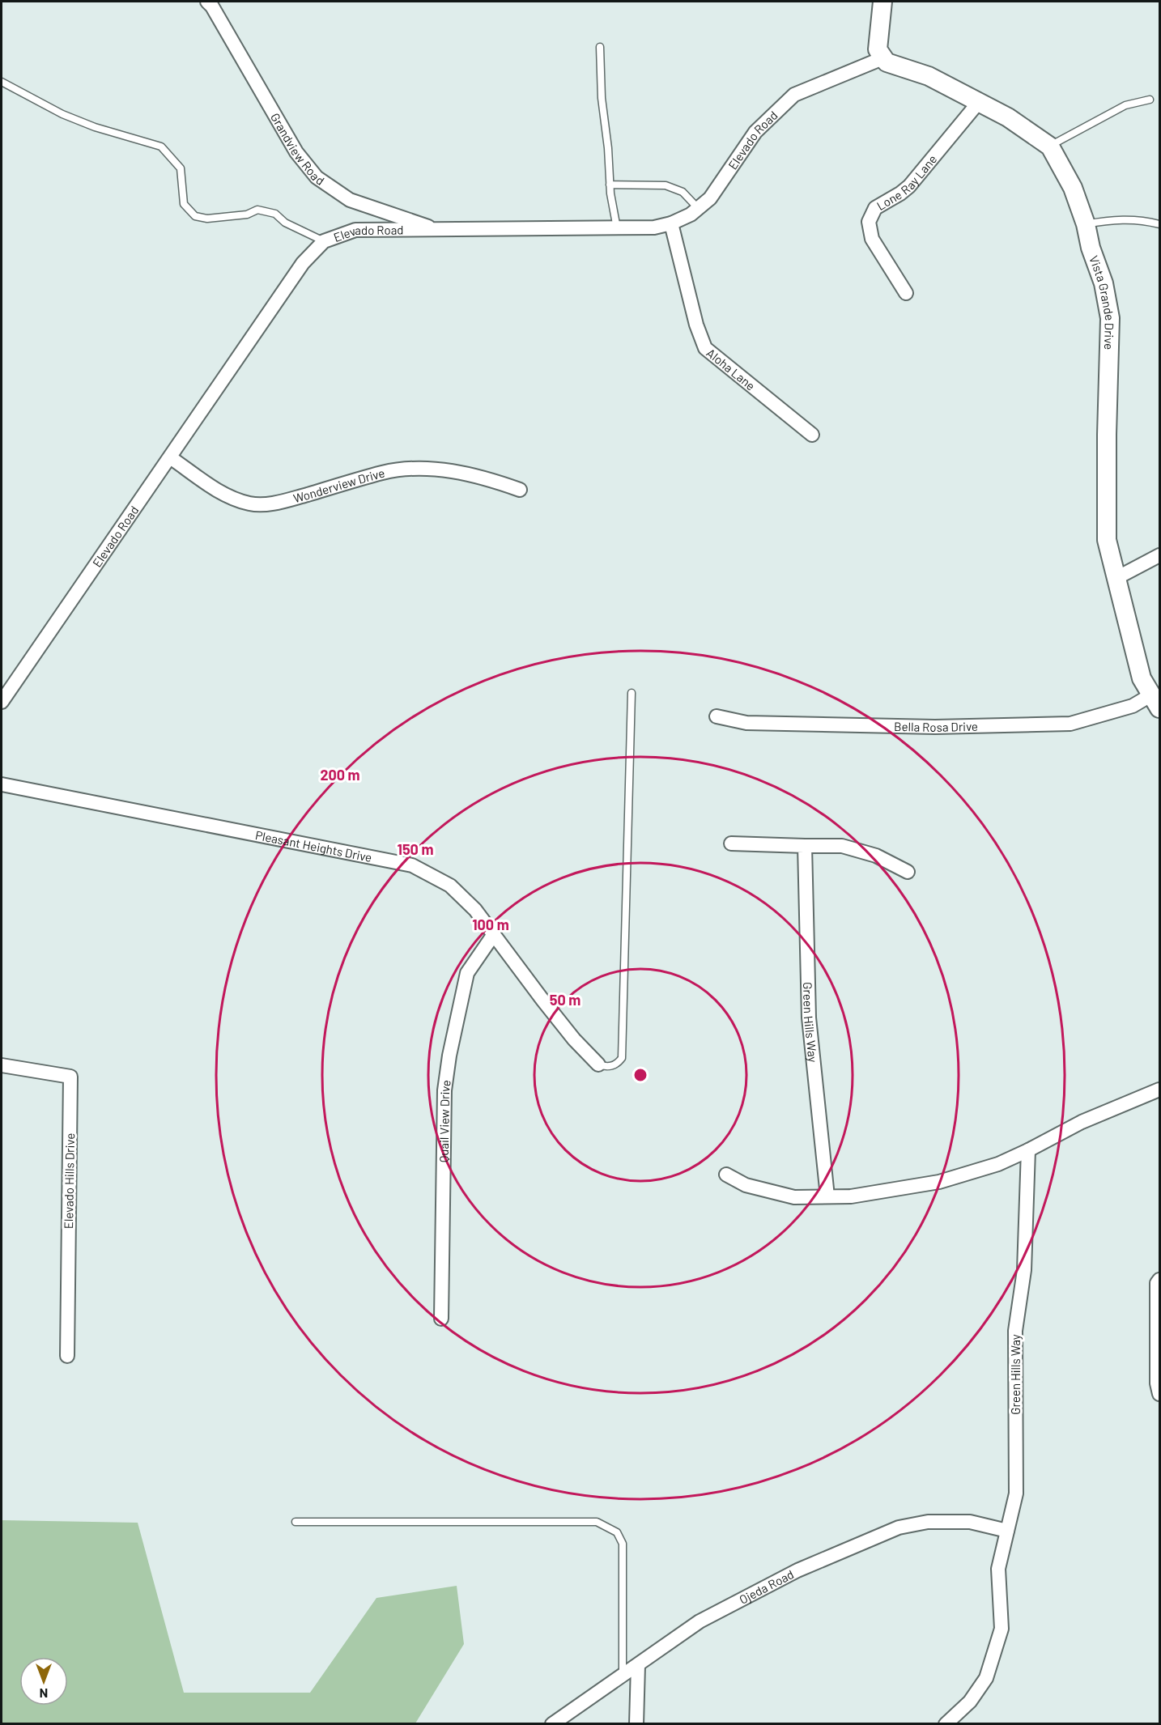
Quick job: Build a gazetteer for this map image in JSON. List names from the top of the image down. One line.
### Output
{"streets":{"street":["Elevado Road","Grandview Road","Lone Ray Lane","Vista Grande Drive","Aloha Lane","Wonderview Drive","Bella Rosa Drive","Pleasant Heights Drive","Green Hills Way","Quail View Drive","Elevado Hills Drive","Ojeda Road"]},"crossings":[["Elevado Road","Grandview Road"],["Elevado Road","Vista Grande Drive"],["Elevado Road","Aloha Lane"],["Elevado Road","Wonderview Drive"],["Lone Ray Lane","Vista Grande Drive"],["Vista Grande Drive","Bella Rosa Drive"],["Pleasant Heights Drive","Quail View Drive"],["Green Hills Way","Ojeda Road"]],"north":"bottom","rings":["200 m","150 m","100 m","50 m"]}
